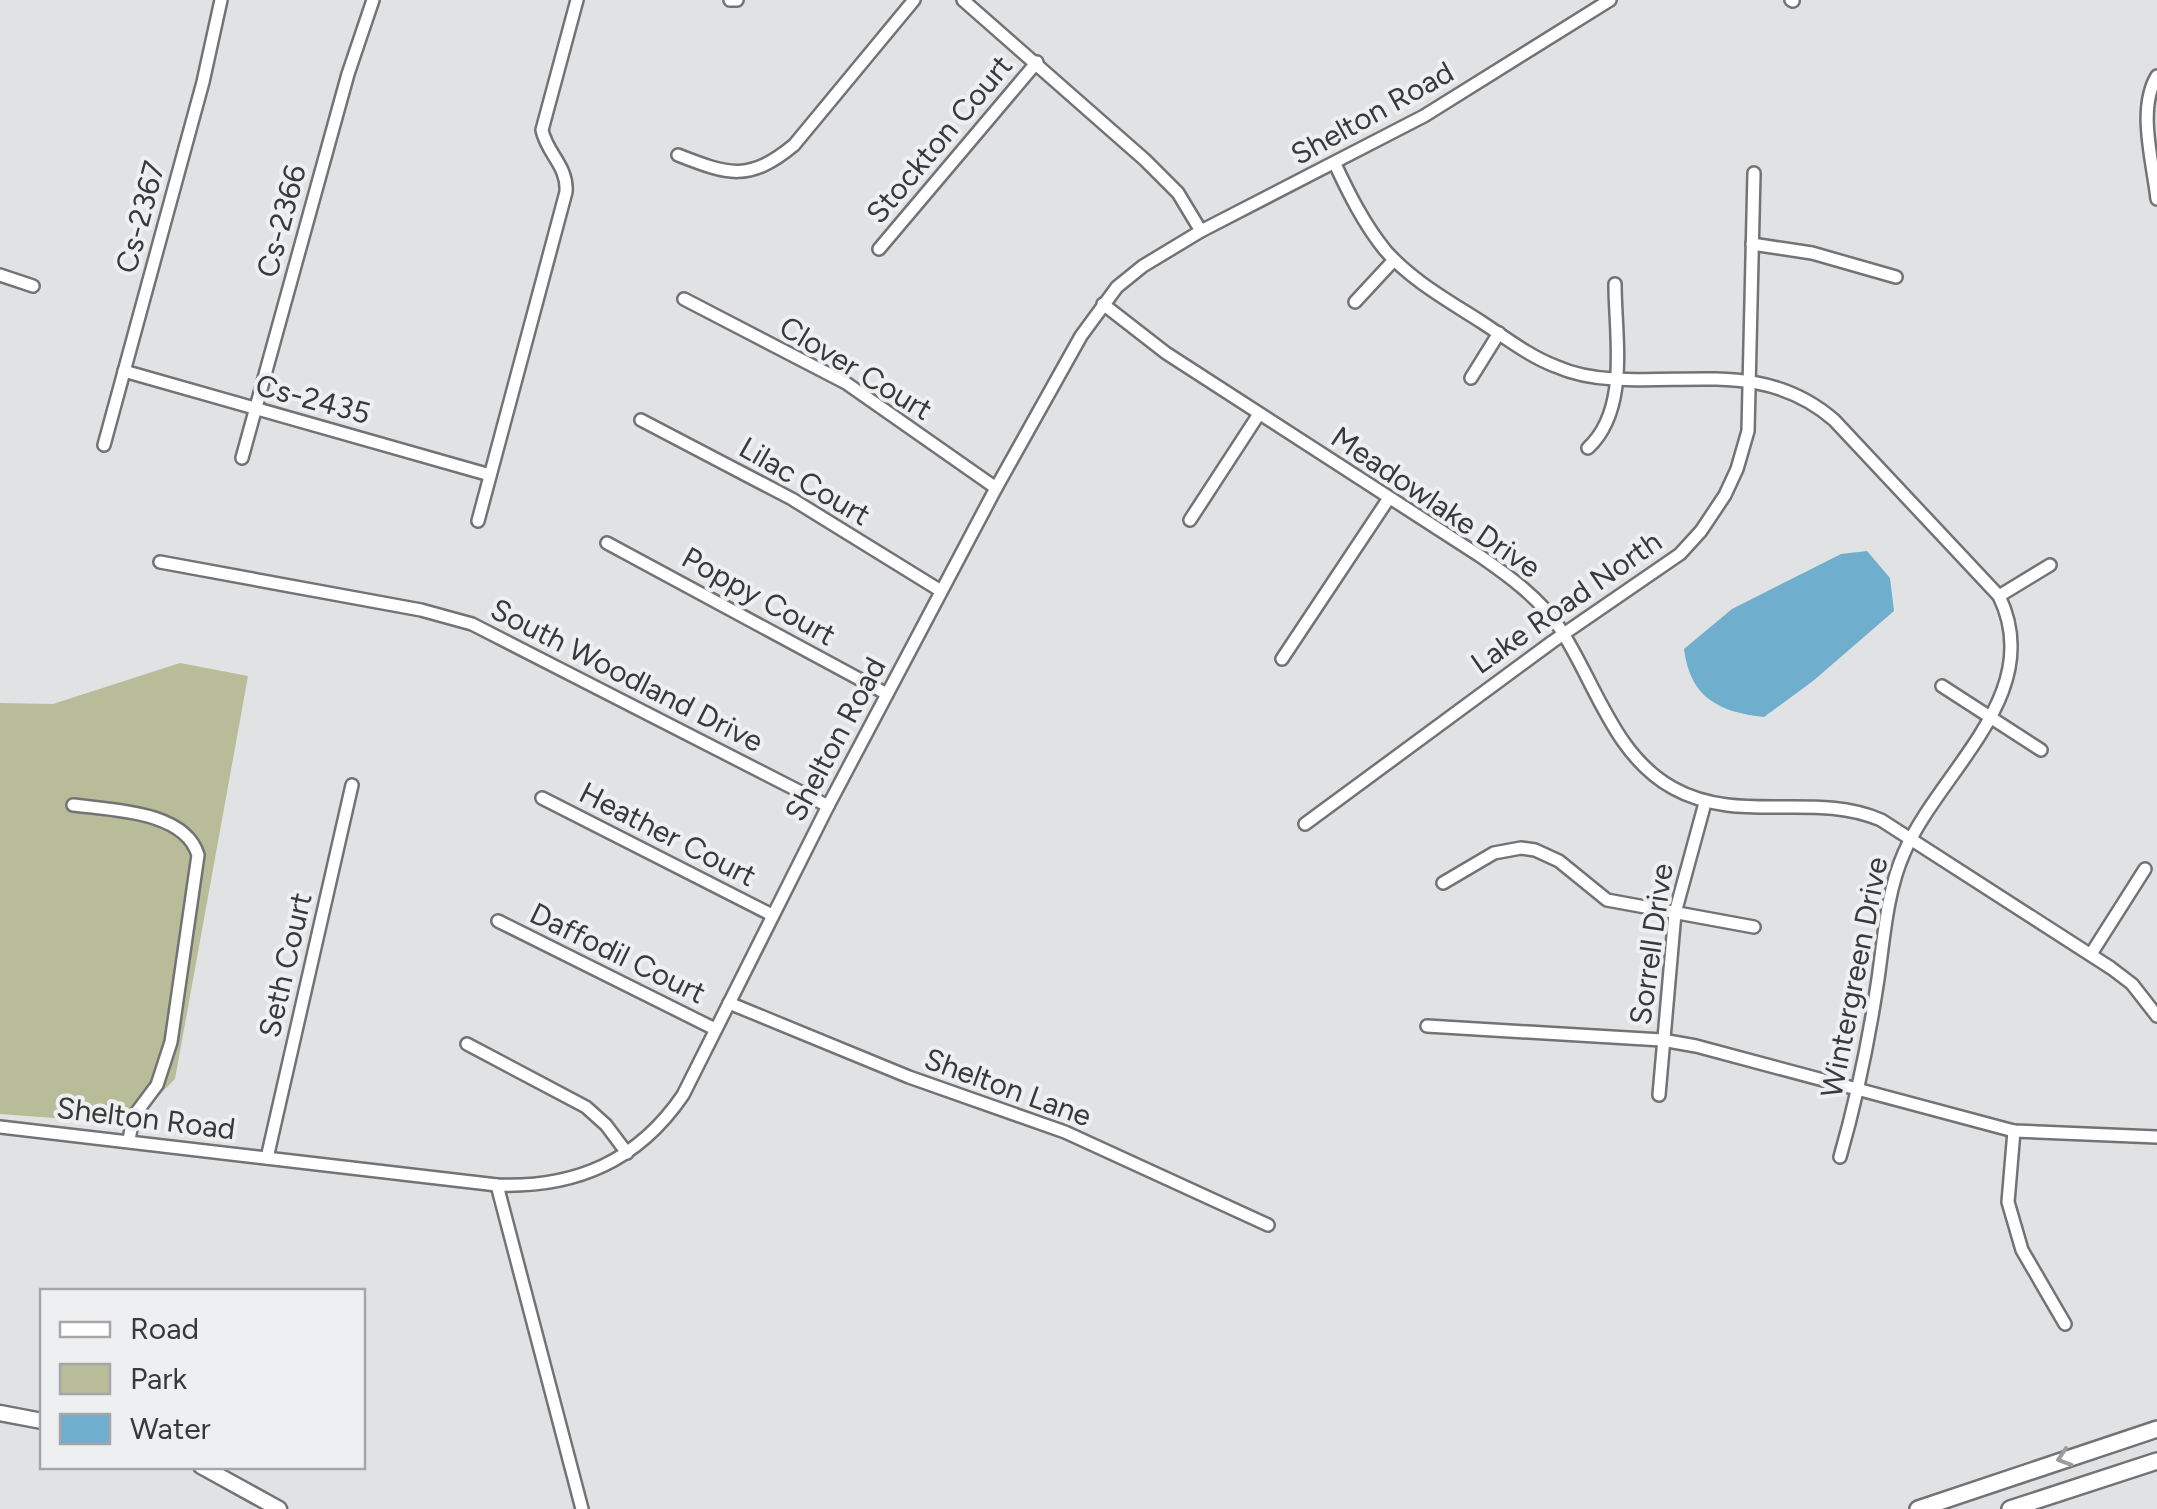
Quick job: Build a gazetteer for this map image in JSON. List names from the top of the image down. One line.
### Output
{"streets":{"street":["Shelton Road","Stockton Court","Cs-2367","Cs-2366","Clover Court","Cs-2435","Lilac Court","Meadowlake Drive","Poppy Court","Lake Road North","South Woodland Drive","Heather Court","Sorrell Drive","Daffodil Court","Seth Court","Wintergreen Drive","Shelton Lane"]},"crossings":[["Shelton Road","Clover Court"],["Shelton Road","Lilac Court"],["Shelton Road","Meadowlake Drive"],["Shelton Road","Poppy Court"],["Shelton Road","South Woodland Drive"],["Shelton Road","Heather Court"],["Shelton Road","Daffodil Court"],["Shelton Road","Seth Court"],["Shelton Road","Wintergreen Drive"],["Shelton Road","Shelton Lane"],["Cs-2367","Cs-2435"],["Cs-2366","Cs-2435"],["Meadowlake Drive","Lake Road North"],["Meadowlake Drive","Sorrell Drive"],["Meadowlake Drive","Wintergreen Drive"],["Lake Road North","Wintergreen Drive"]],"legend":["Road","Park","Water"]}
